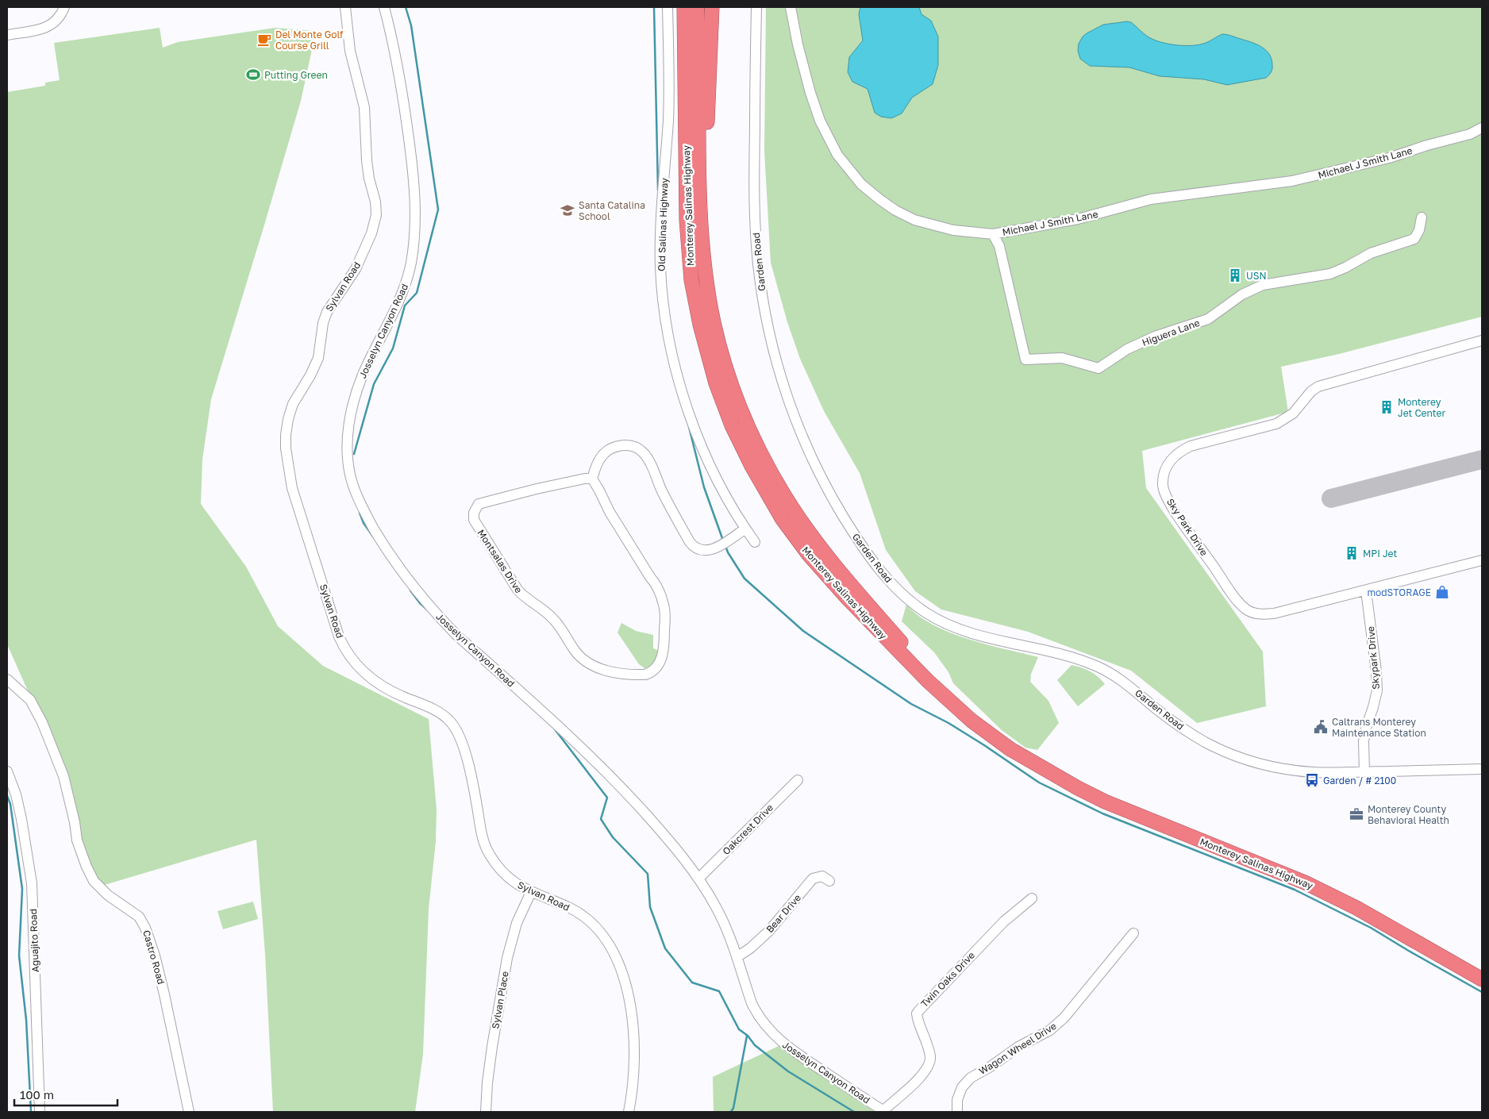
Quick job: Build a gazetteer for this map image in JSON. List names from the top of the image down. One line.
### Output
{"streets":{"highway":["Monterey Salinas Highway"],"street":["Michael J Smith Lane","Old Salinas Highway","Garden Road","Sylvan Road","Josselyn Canyon Road","Higuera Lane","Sky Park Drive","Montsalas Drive","Skypark Drive","Oakcrest Drive","Bear Drive","Aguajito Road","Castro Road","Twin Oaks Drive","Sylvan Place","Wagon Wheel Drive"]},"crossings":[["Michael J Smith Lane","Higuera Lane"],["Garden Road","Skypark Drive"],["Sylvan Road","Sylvan Place"],["Josselyn Canyon Road","Oakcrest Drive"],["Josselyn Canyon Road","Bear Drive"],["Josselyn Canyon Road","Twin Oaks Drive"],["Sky Park Drive","Skypark Drive"]],"places":{"cafe":["Del Monte Golf Course Grill"],"sports":["Putting Green"],"school or university":["Santa Catalina School"],"building":["USN","Monterey Jet Center","MPI Jet"],"shop":["modSTORAGE"],"public building":["Caltrans Monterey Maintenance Station"],"bus stop":["Garden / # 2100"],"office":["Monterey County Behavioral Health"]},"scale_bar":"100 m"}
